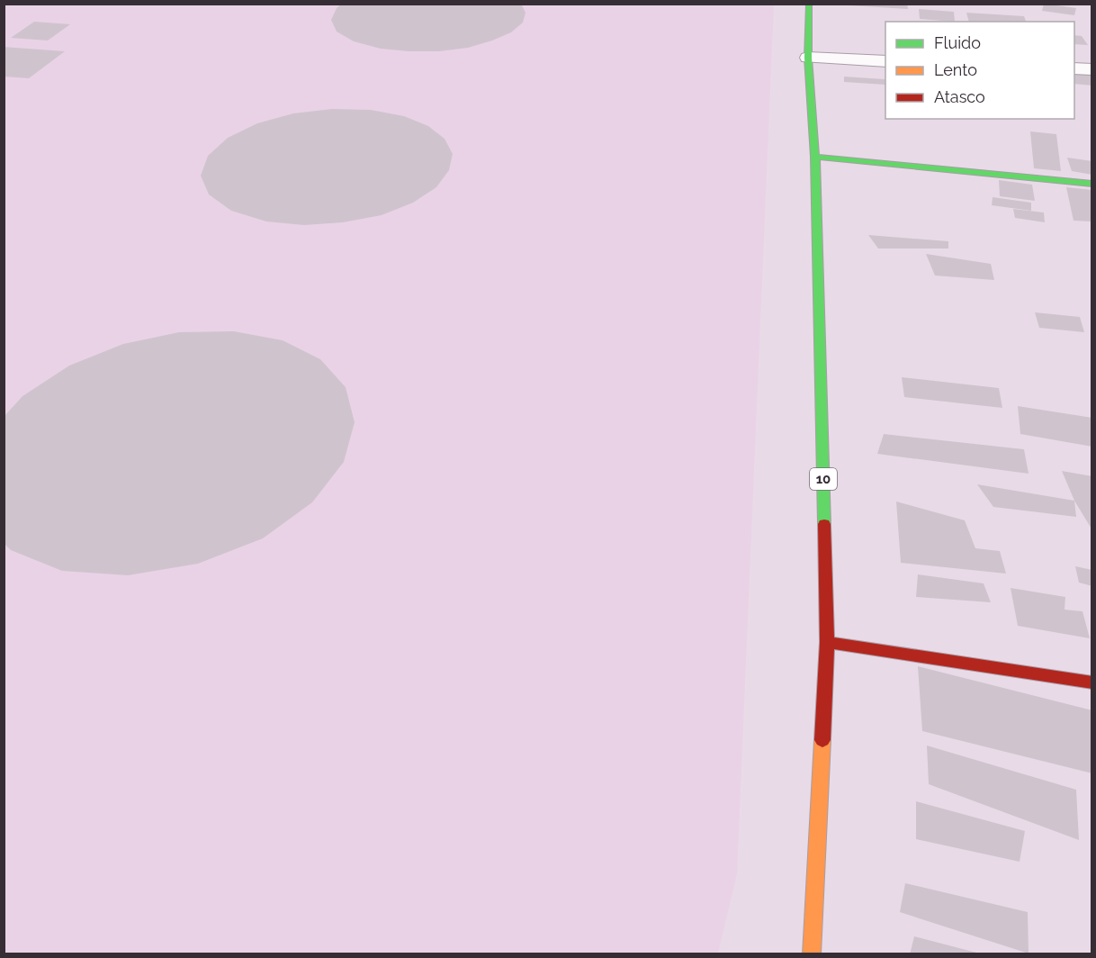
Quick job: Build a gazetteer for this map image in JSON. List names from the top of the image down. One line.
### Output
{"streets":{"main road":["10"]},"legend":["Fluido","Lento","Atasco"]}
